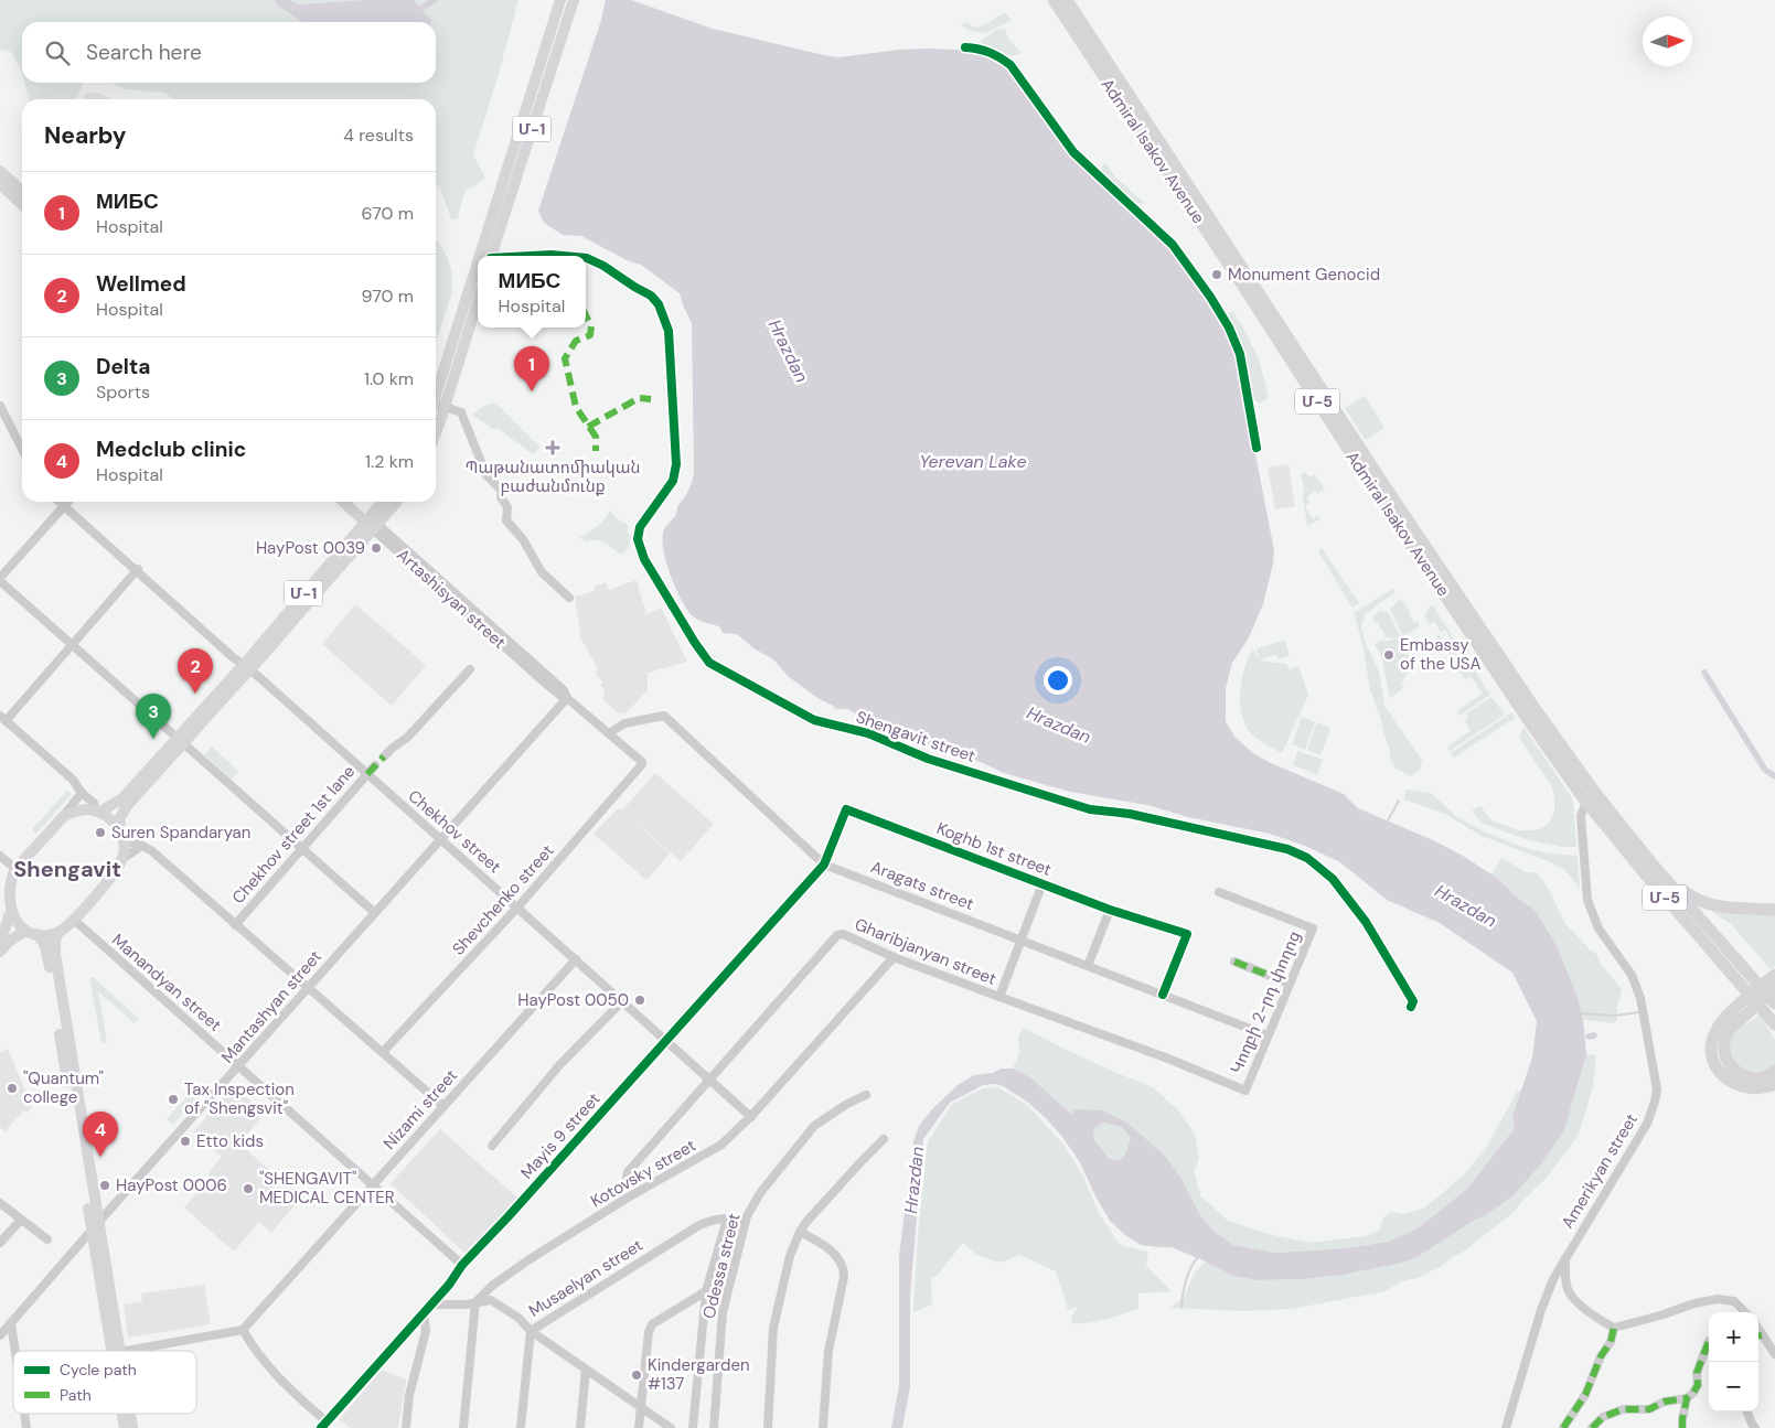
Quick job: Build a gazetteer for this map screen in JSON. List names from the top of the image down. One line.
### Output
{"streets":{"highway":["Admiral Isakov Avenue","Մ-5"],"main road":["Մ-1","Artashisyan street"],"street":["Shengavit street","Chekhov street","Chekhov street 1st lane","Koghb 1st street","Aragats street","Shevchenko street","Gharibjanyan street","Manandyan street","Կողբի 2-րդ փողոց","Mantashyan street","Nizami street","Mayis 9 street","Amerikyan street","Kotovsky street","Odessa street","Musaelyan street"]},"crossings":[["Մ-1","Artashisyan street"],["Մ-1","Chekhov street"],["Մ-1","Manandyan street"],["Admiral Isakov Avenue","Amerikyan street"],["Artashisyan street","Aragats street"],["Artashisyan street","Shevchenko street"],["Artashisyan street","Mantashyan street"],["Chekhov street","Chekhov street 1st lane"],["Chekhov street","Shevchenko street"],["Chekhov street","Gharibjanyan street"],["Chekhov street","Mantashyan street"],["Chekhov street","Nizami street"],["Chekhov street","Mayis 9 street"],["Chekhov street","Kotovsky street"],["Koghb 1st street","Aragats street"],["Koghb 1st street","Mayis 9 street"],["Aragats street","Կողբի 2-րդ փողոց"],["Aragats street","Mayis 9 street"],["Gharibjanyan street","Կողբի 2-րդ փողոց"],["Gharibjanyan street","Kotovsky street"],["Manandyan street","Mantashyan street"],["Manandyan street","Nizami street"],["Manandyan street","Mayis 9 street"],["Odessa street","Musaelyan street"]],"districts":["Shengavit"],"water":["Hrazdan","Yerevan Lake"],"places":{"other":["Monument Genocid","HayPost 0039","Embassy of the USA","Suren Spandaryan","HayPost 0050","\"Quantum\" college","Tax Inspection of \"Shengsvit\"","Etto kids","HayPost 0006","\"SHENGAVIT\" MEDICAL CENTER","Kindergarden #137"],"health":["Պաթանատոմիական բաժանմունք"]},"legend":["Cycle path","Path"],"north":"right","page":{"search":"Search here","heading":["Nearby","4 results"],"list":[{"mark":"1","name":"МИБС","note":"Hospital","value":"670 m"},{"mark":"2","name":"Wellmed","note":"Hospital","value":"970 m"},{"mark":"3","name":"Delta","note":"Sports","value":"1.0 km"},{"mark":"4","name":"Medclub clinic","note":"Hospital","value":"1.2 km"}],"popup":["МИБС","Hospital"],"pins":["1","2","3","4"],"map_buttons":["+","−"]}}
